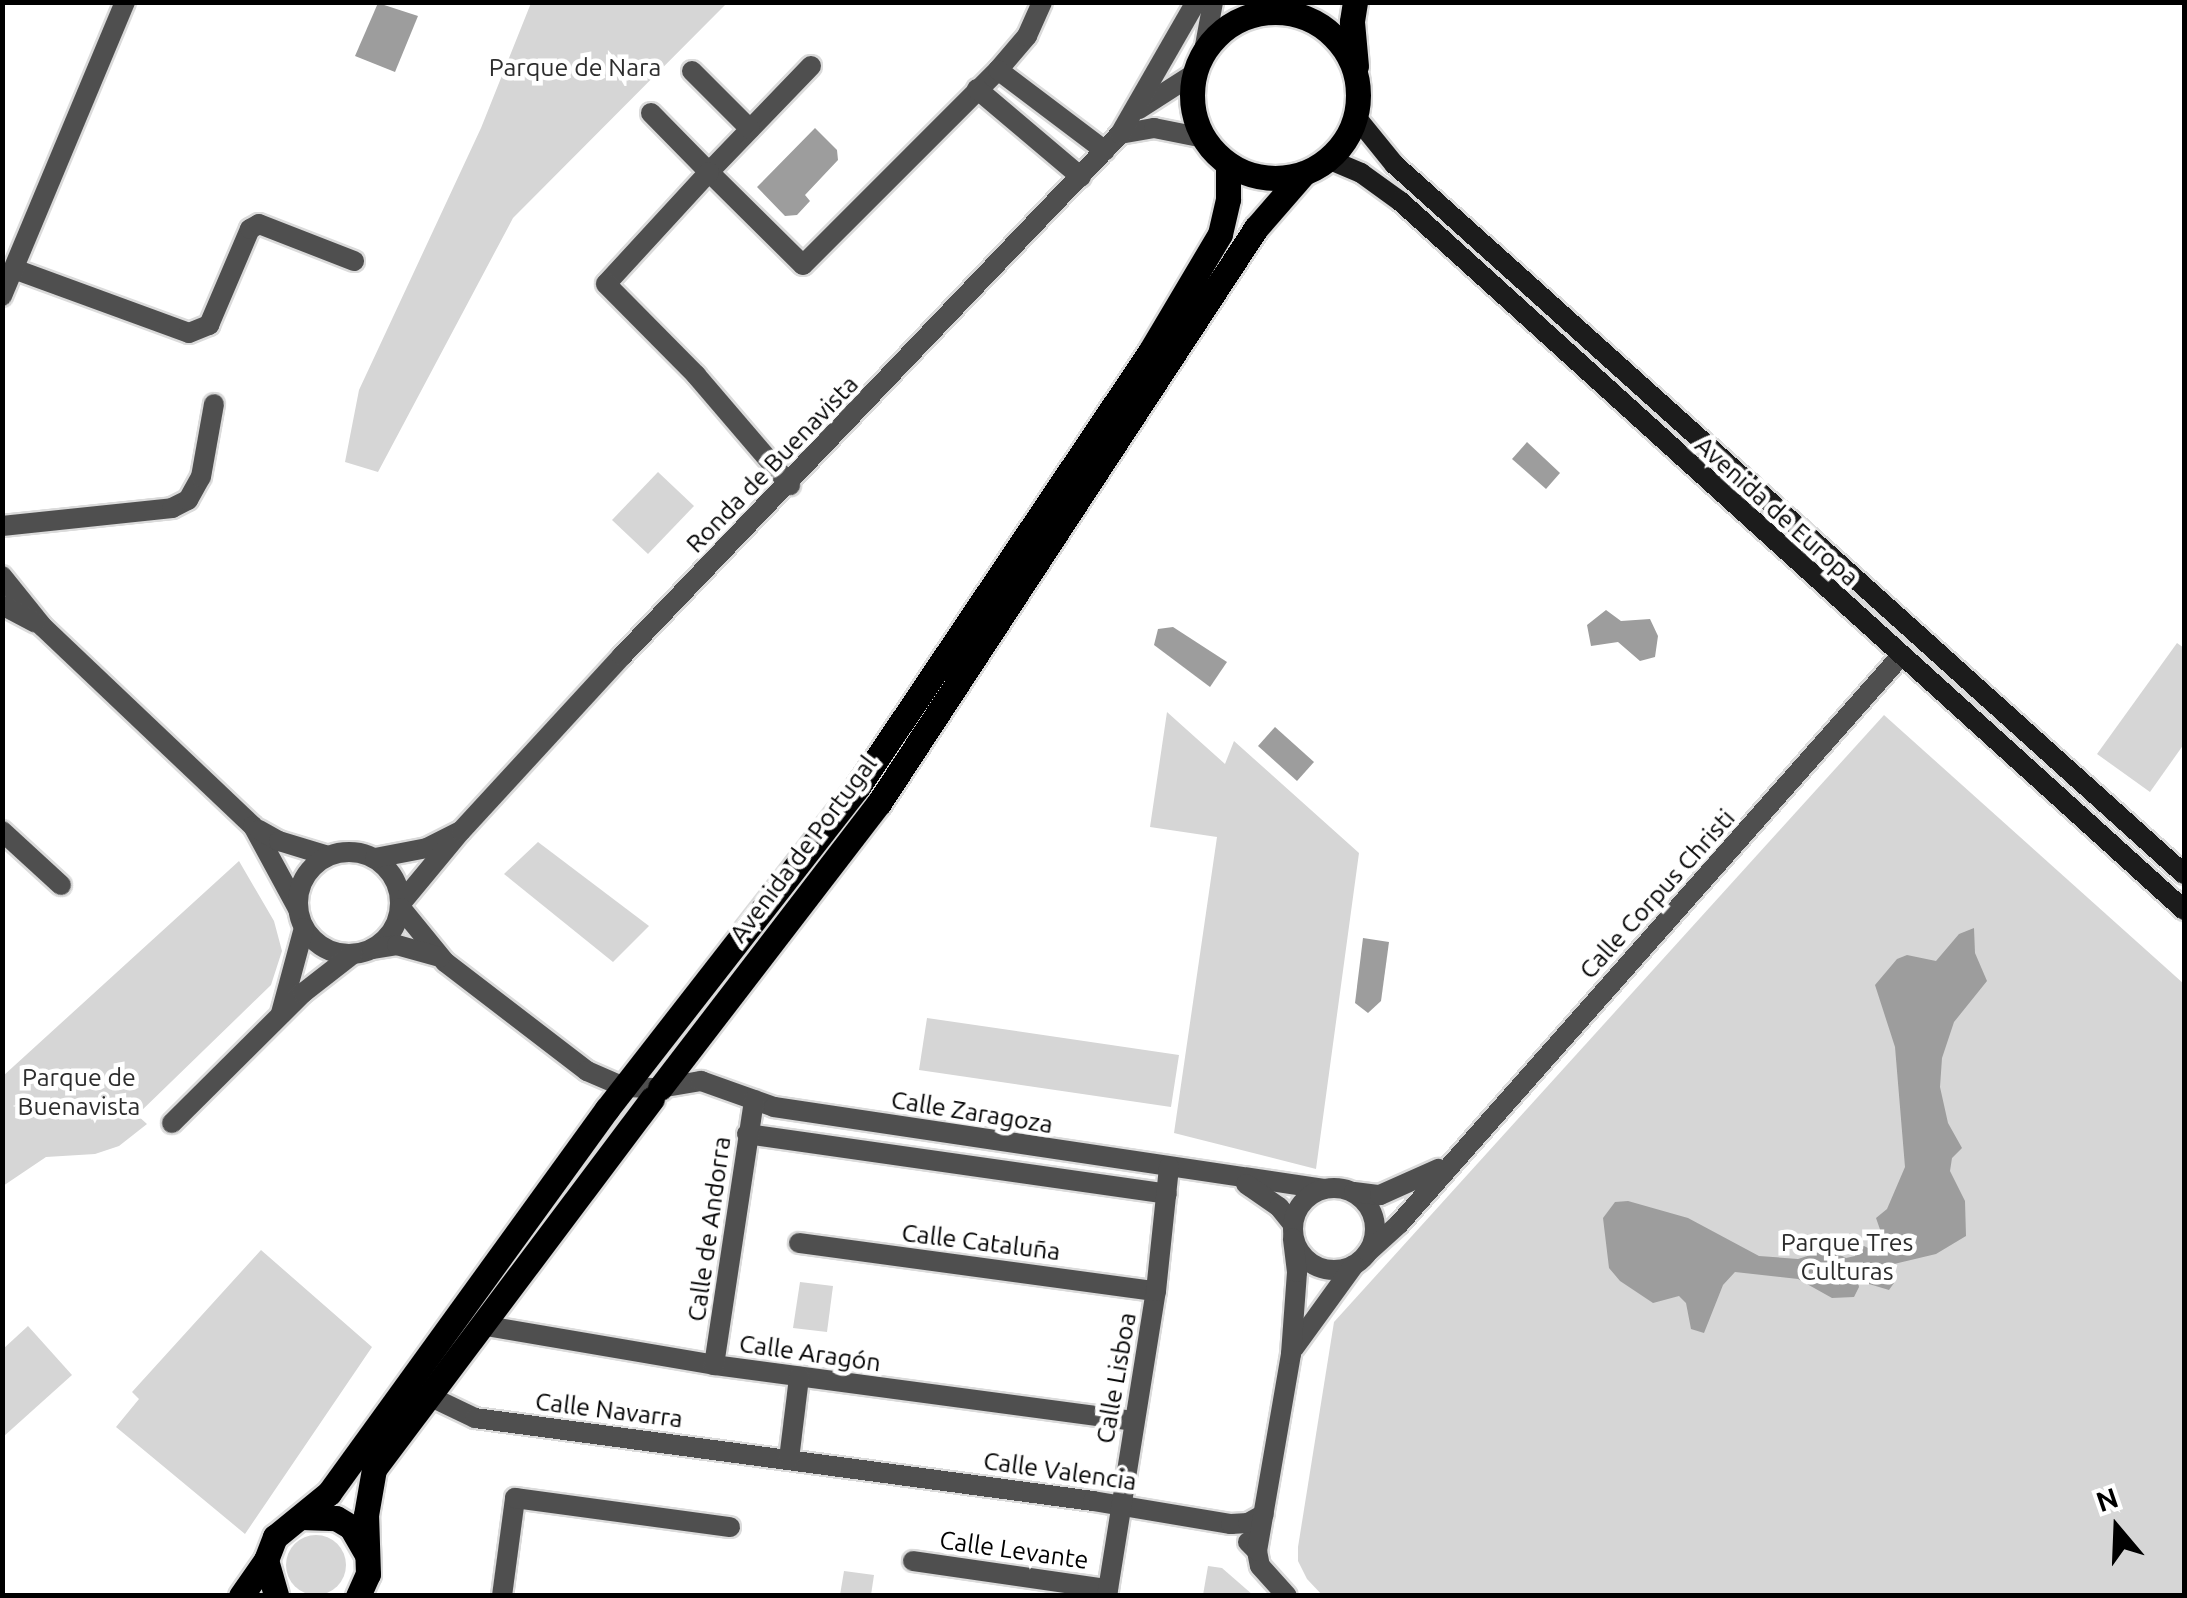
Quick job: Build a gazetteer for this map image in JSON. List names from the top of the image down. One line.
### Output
{"streets":{"main road":["Avenida de Europa","Avenida de Portugal"],"street":["Ronda de Buenavista","Calle Corpus Christi","Calle Zaragoza","Calle de Andorra","Calle Cataluña","Calle Aragón","Calle Lisboa","Calle Navarra","Calle Valencia","Calle Levante"]},"crossings":[["Ronda de Buenavista","Avenida de Europa"],["Ronda de Buenavista","Avenida de Portugal"],["Avenida de Europa","Avenida de Portugal"],["Avenida de Europa","Calle Corpus Christi"],["Avenida de Portugal","Calle Zaragoza"],["Avenida de Portugal","Calle Aragón"],["Avenida de Portugal","Calle Navarra"],["Calle Corpus Christi","Calle Zaragoza"],["Calle Zaragoza","Calle de Andorra"],["Calle Zaragoza","Calle Lisboa"],["Calle de Andorra","Calle Aragón"],["Calle Cataluña","Calle Lisboa"],["Calle Aragón","Calle Lisboa"],["Calle Lisboa","Calle Valencia"],["Calle Lisboa","Calle Levante"],["Calle Navarra","Calle Valencia"]],"parks":["Parque de Nara","Parque de Buenavista","Parque Tres Culturas"],"north":"top"}
